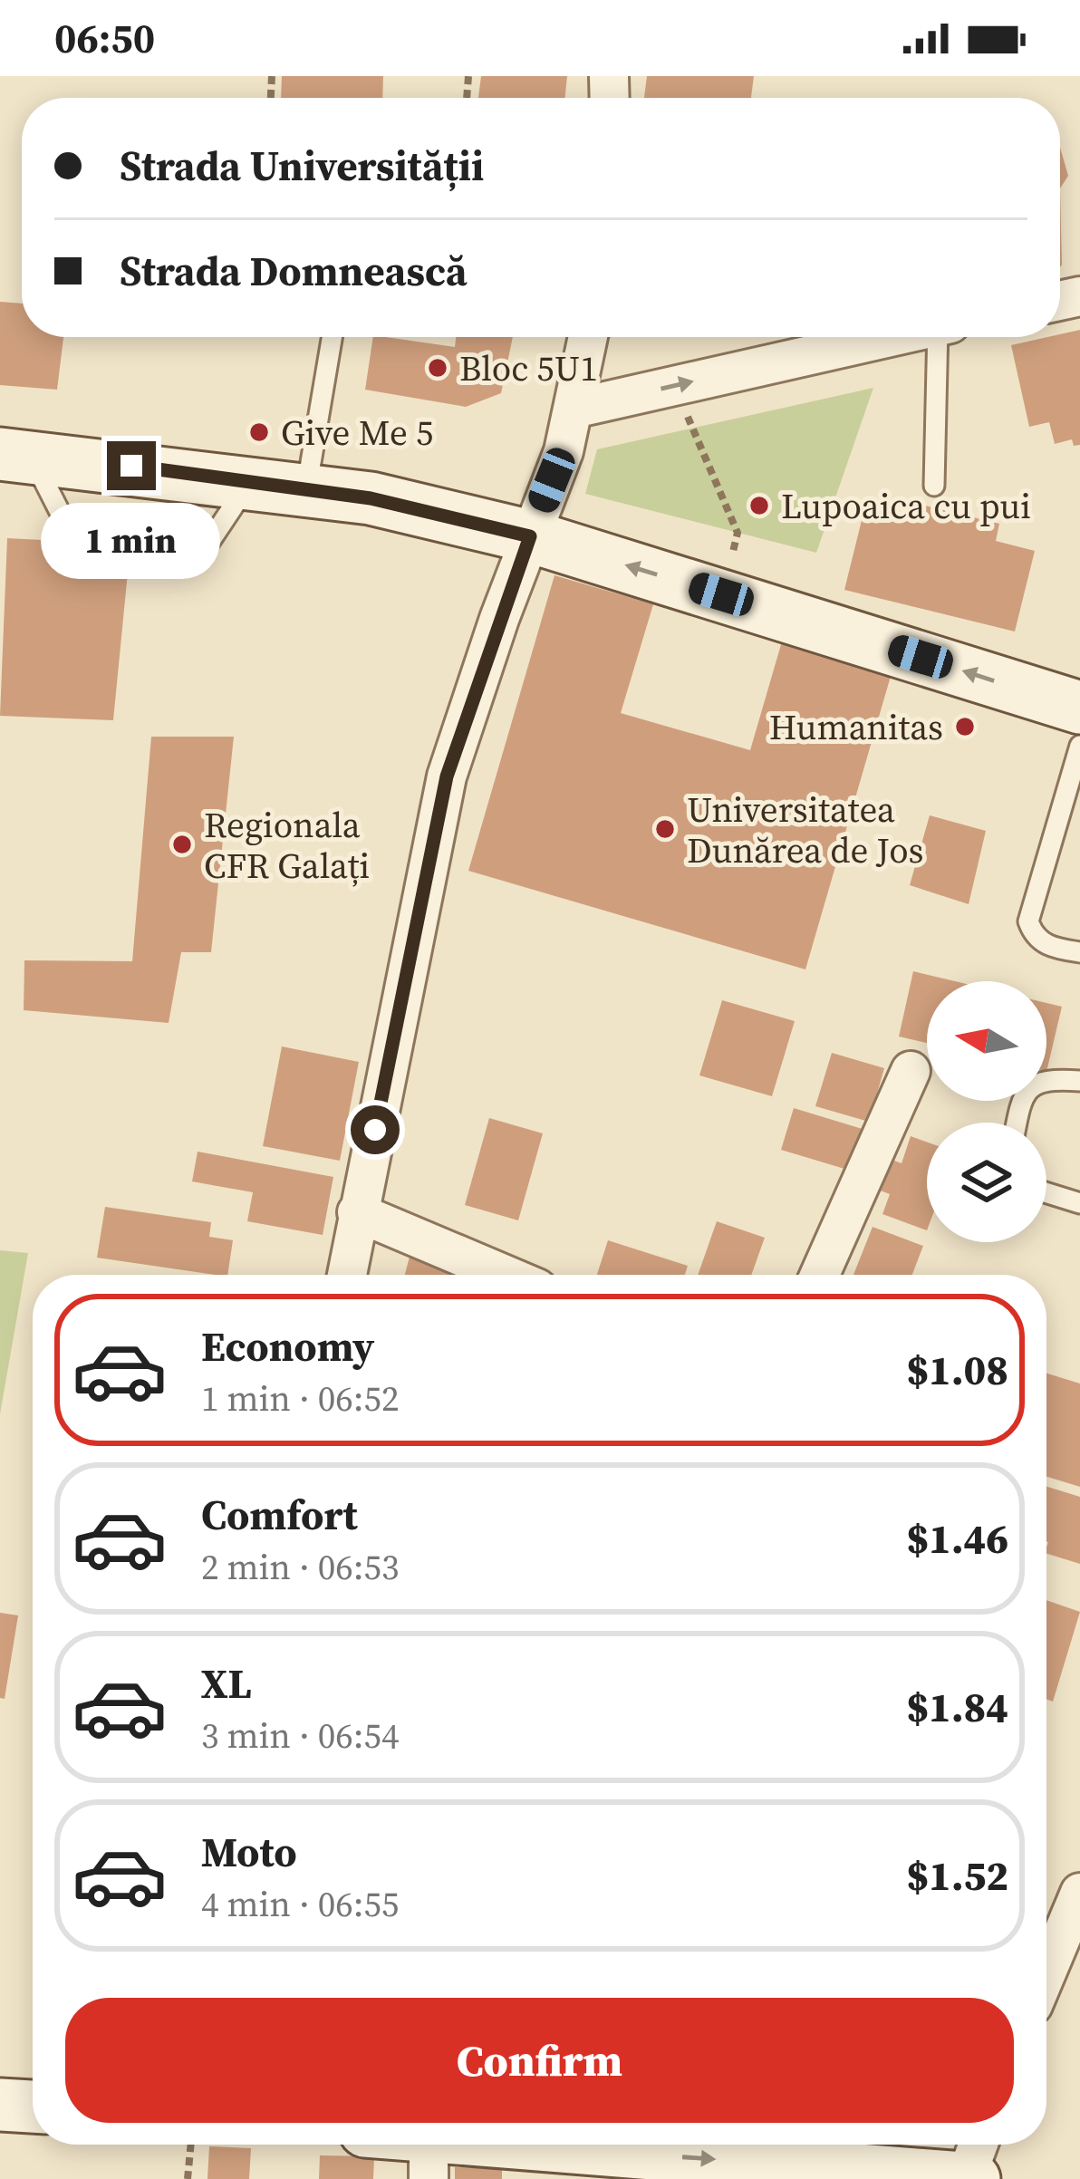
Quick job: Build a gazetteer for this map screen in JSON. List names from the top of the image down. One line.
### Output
{"places":["Bloc 5U1","Give Me 5","Lupoaica cu pui","Humanitas","Universitatea Dunărea de Jos","Regionala CFR Galați"],"north":"left","page":{"status":"06:50","banner":["Strada Universității","Strada Domnească"],"bubble":"1 min","list":[{"name":"Economy","note":"1 min · 06:52","value":"$1.08"},{"name":"Comfort","note":"2 min · 06:53","value":"$1.46"},{"name":"XL","note":"3 min · 06:54","value":"$1.84"},{"name":"Moto","note":"4 min · 06:55","value":"$1.52"}],"buttons":"Confirm"}}
